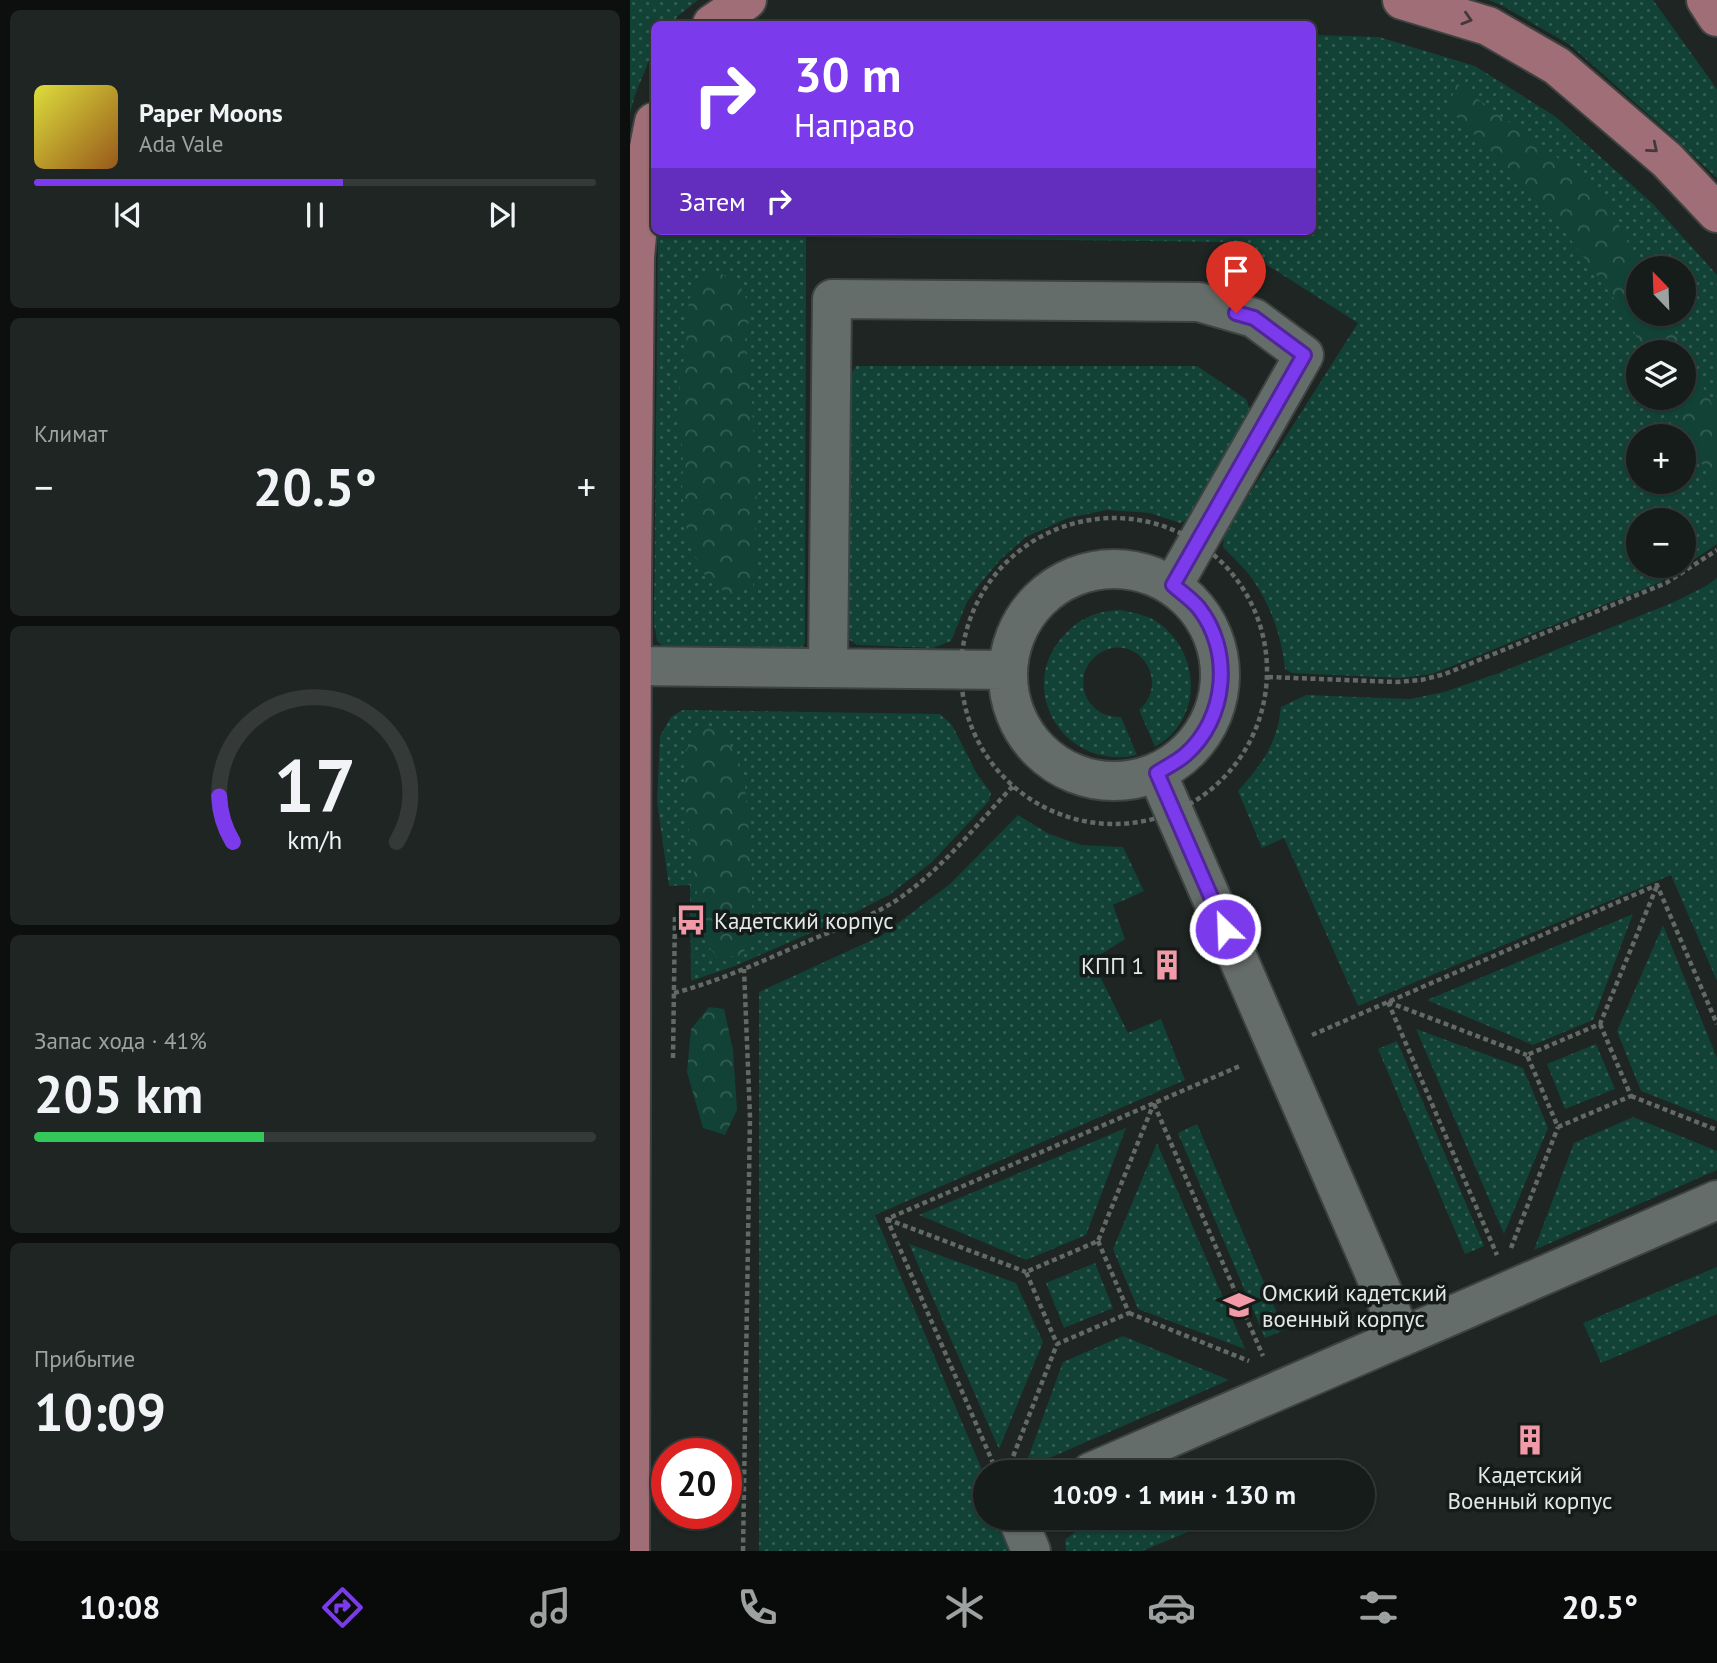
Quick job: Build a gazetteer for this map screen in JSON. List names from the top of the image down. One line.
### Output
{"places":{"bus stop":["Кадетский корпус"],"building":["КПП 1","Кадетский Военный корпус"],"school or university":["Омский кадетский военный корпус"]},"north":"top left","page":{"turn":["30 m","Направо"],"song":["Paper Moons","Ada Vale"],"then":"Затем","map_buttons":["+","−"],"tile":["Климат",["Запас хода · 41%","205 km"],["Прибытие","10:09"]],"heat":["−","20.5°","+"],"limit":"20","trip":"10:09 · 1 мин · 130 m","tabs":["10:08","20.5°"],"gauge":["17","km/h"]}}
